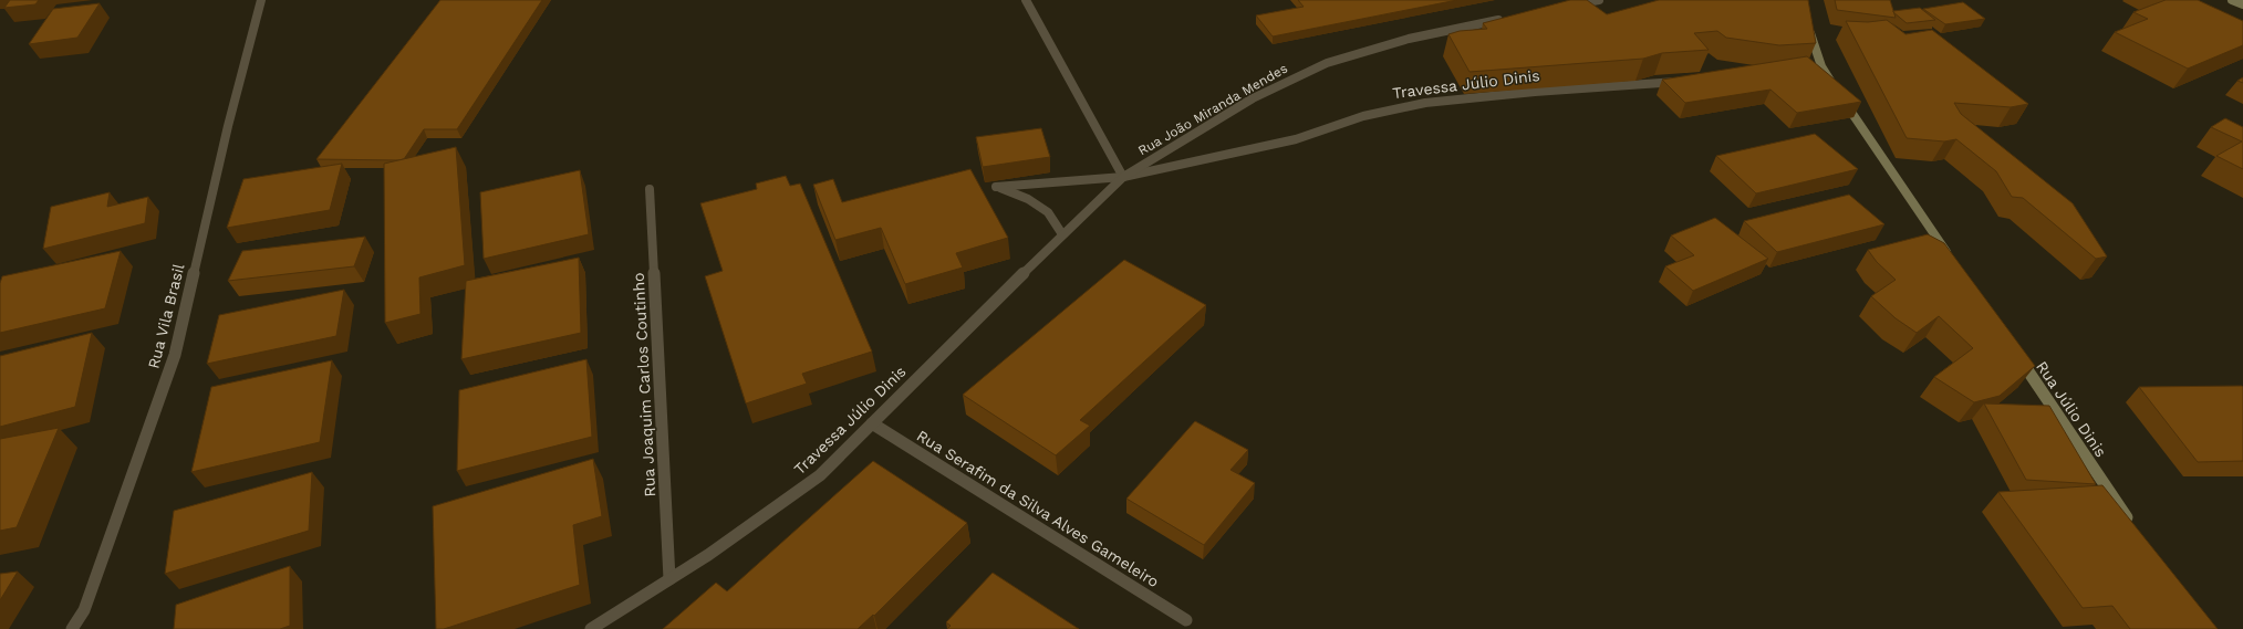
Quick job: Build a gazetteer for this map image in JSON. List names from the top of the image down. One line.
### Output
{"streets":{"main road":["Rua Júlio Dinis"],"street":["Travessa Júlio Dinis","Rua João Miranda Mendes","Rua Vila Brasil","Rua Joaquim Carlos Coutinho","Rua Serafim da Silva Alves Gameleiro"]},"crossings":[["Travessa Júlio Dinis","Rua João Miranda Mendes"],["Travessa Júlio Dinis","Rua Joaquim Carlos Coutinho"],["Travessa Júlio Dinis","Rua Serafim da Silva Alves Gameleiro"]]}
